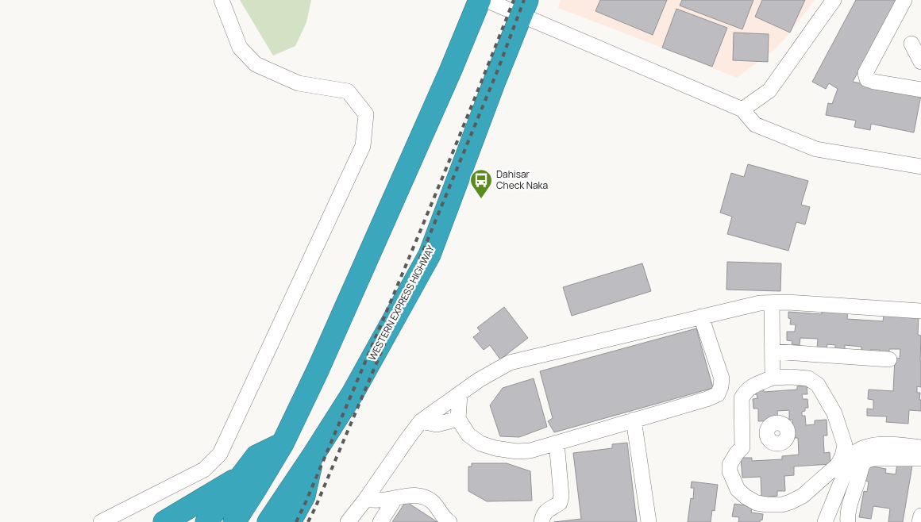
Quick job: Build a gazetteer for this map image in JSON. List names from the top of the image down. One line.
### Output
{"streets":{"highway":["WESTERN EXPRESS HIGHWAY"]},"places":{"bus stop":["Dahisar Check Naka"]}}
